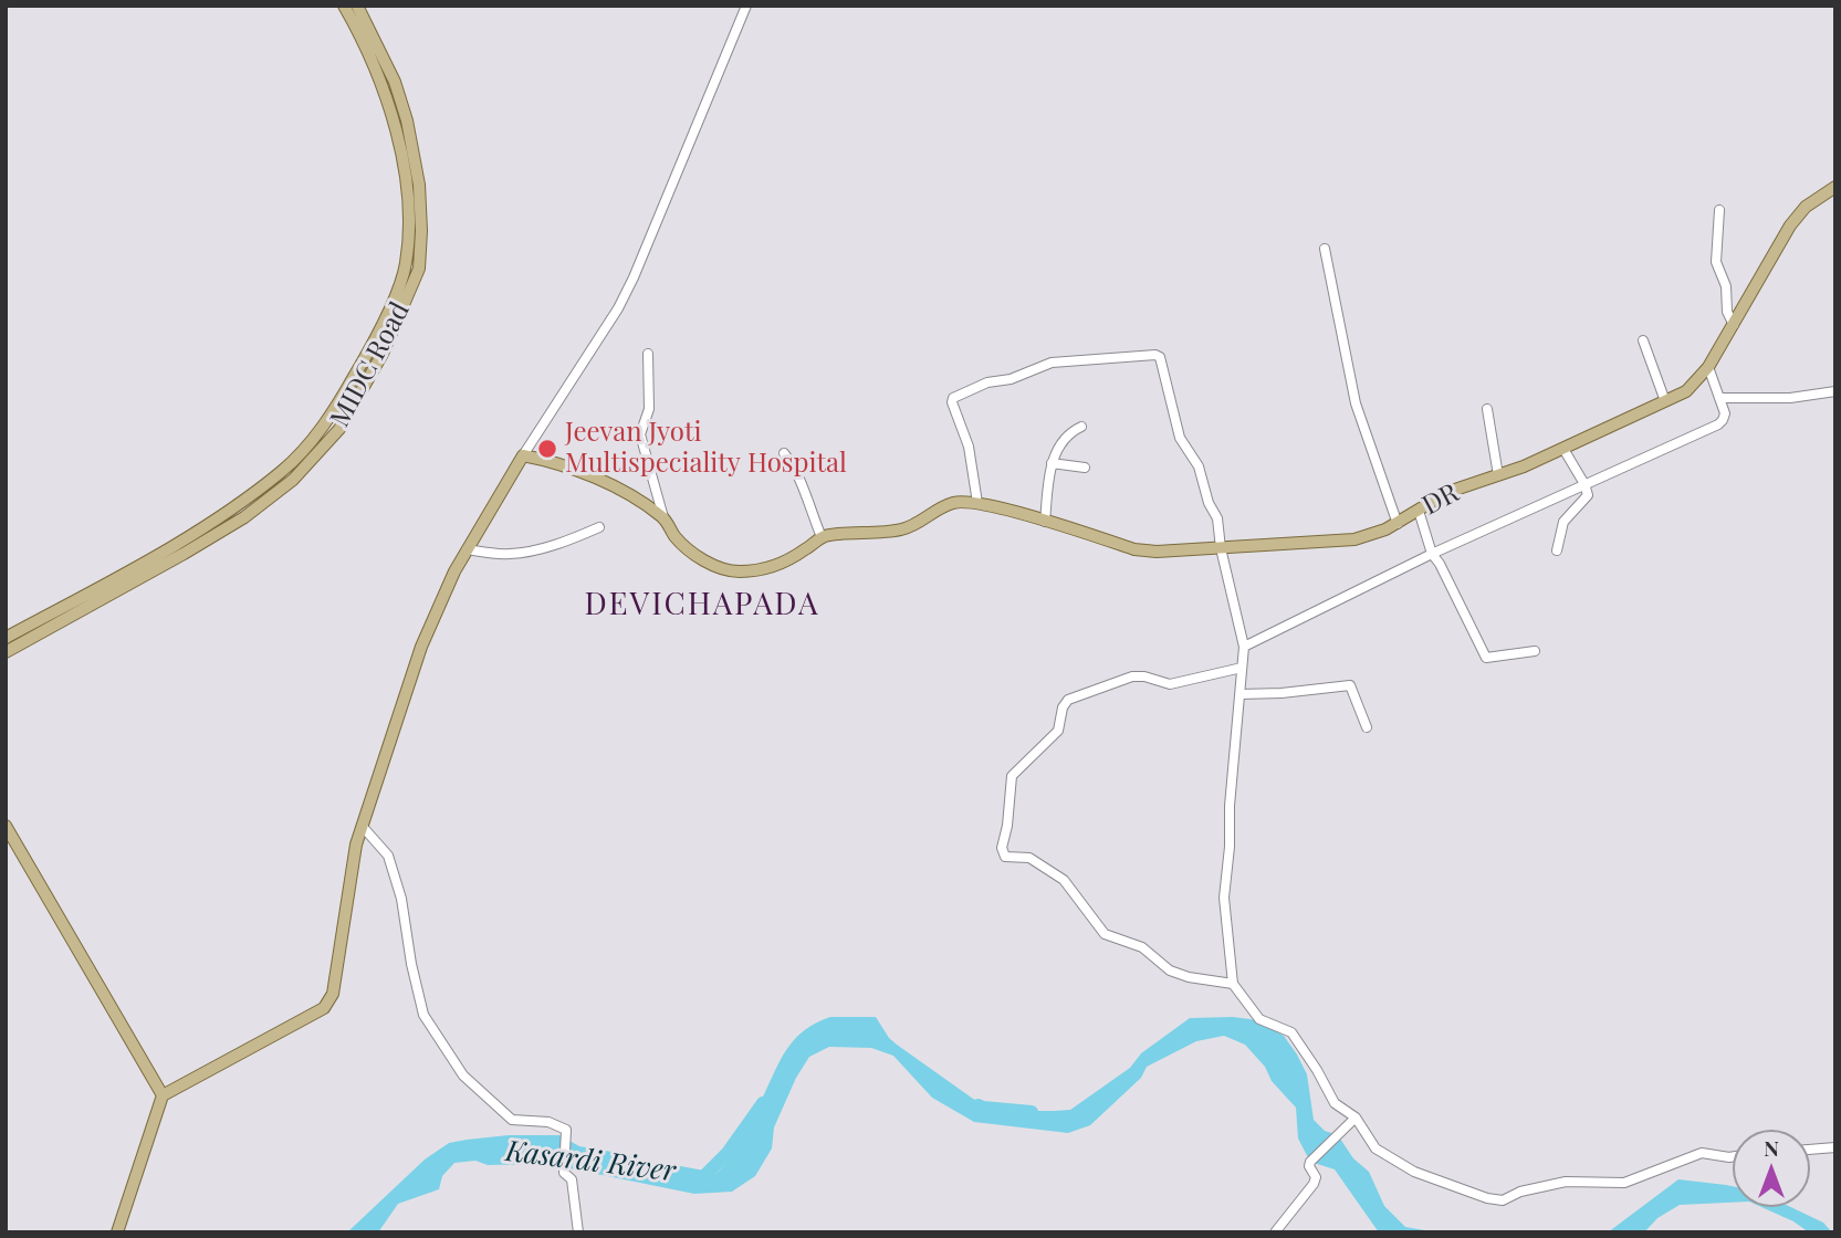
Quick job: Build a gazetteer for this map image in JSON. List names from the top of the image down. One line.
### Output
{"streets":{"main road":["MIDC Road","DR"]},"districts":["DEVICHAPADA"],"water":["Kasardi River"],"places":["Jeevan Jyoti Multispeciality Hospital"],"north":"top"}
